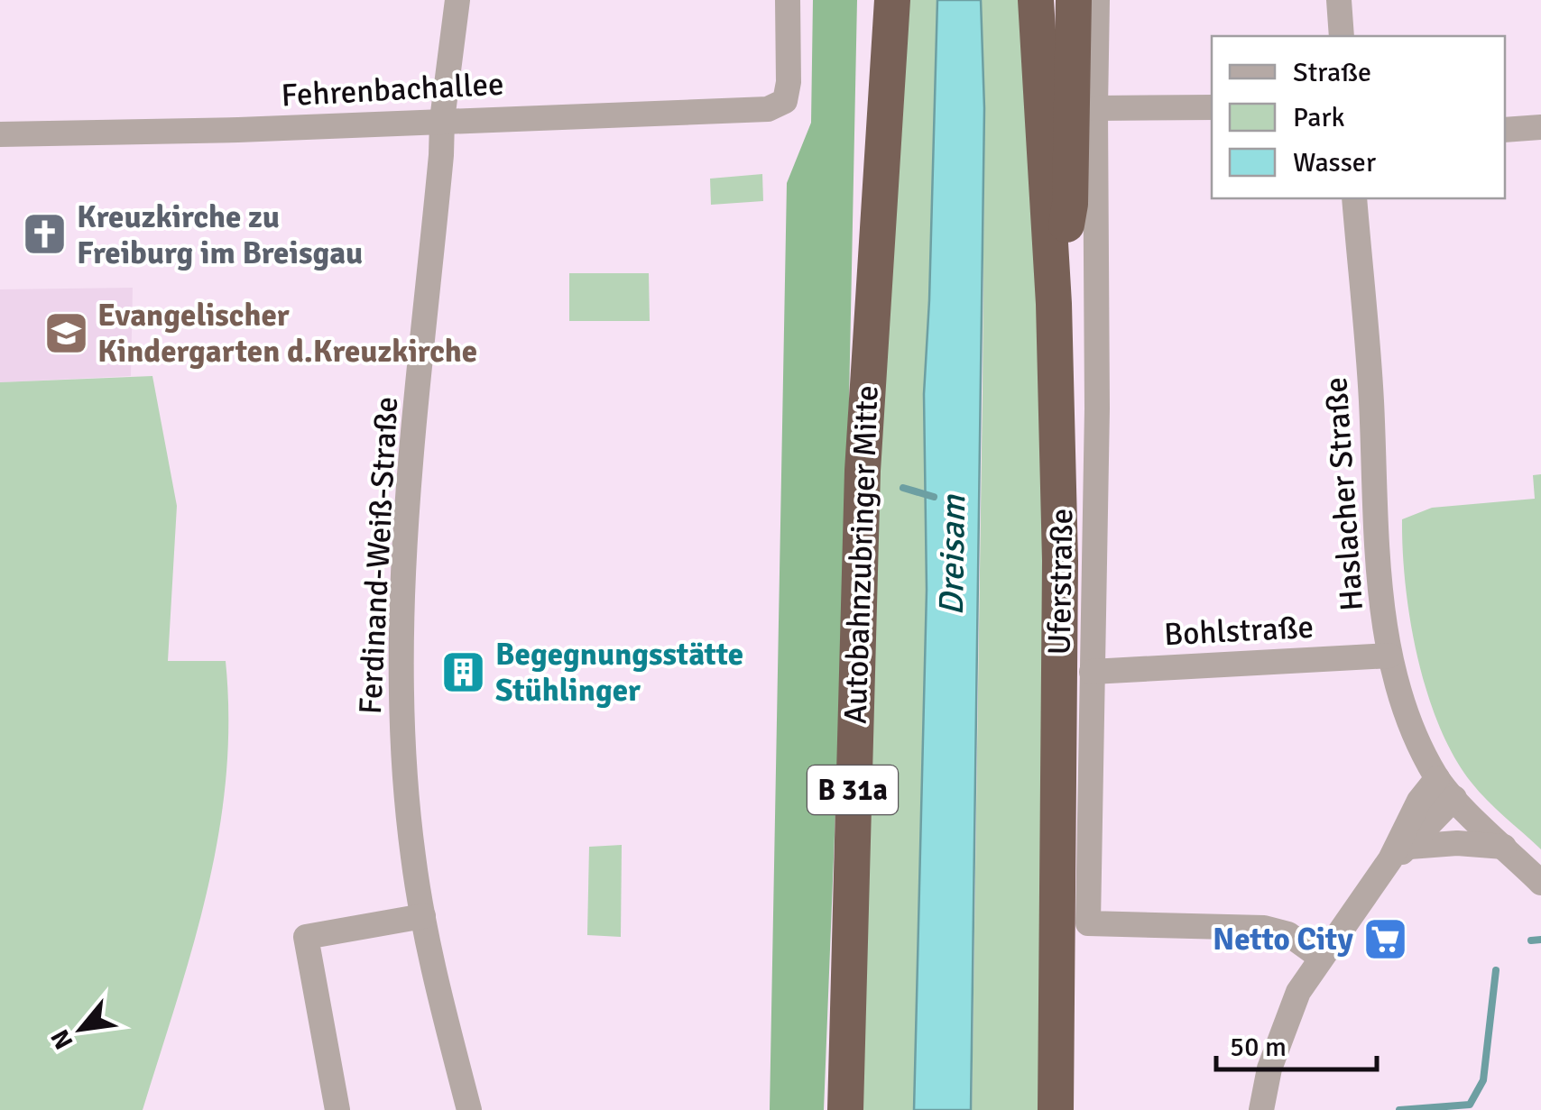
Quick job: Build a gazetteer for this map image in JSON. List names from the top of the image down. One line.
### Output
{"streets":{"highway":["Autobahnzubringer Mitte","B 31a"],"street":["Fehrenbachallee","Haslacher Straße","Ferdinand-Weiß-Straße","Uferstraße","Bohlstraße"]},"crossings":[["Fehrenbachallee","Ferdinand-Weiß-Straße"],["Haslacher Straße","Bohlstraße"],["Uferstraße","Bohlstraße"]],"water":["Dreisam"],"places":{"church":["Kreuzkirche zu Freiburg im Breisgau"],"school or university":["Evangelischer Kindergarten d.Kreuzkirche"],"building":["Begegnungsstätte Stühlinger"],"supermarket":["Netto City"]},"legend":["Straße","Park","Wasser"],"scale_bar":"50 m","north":"bottom left"}
